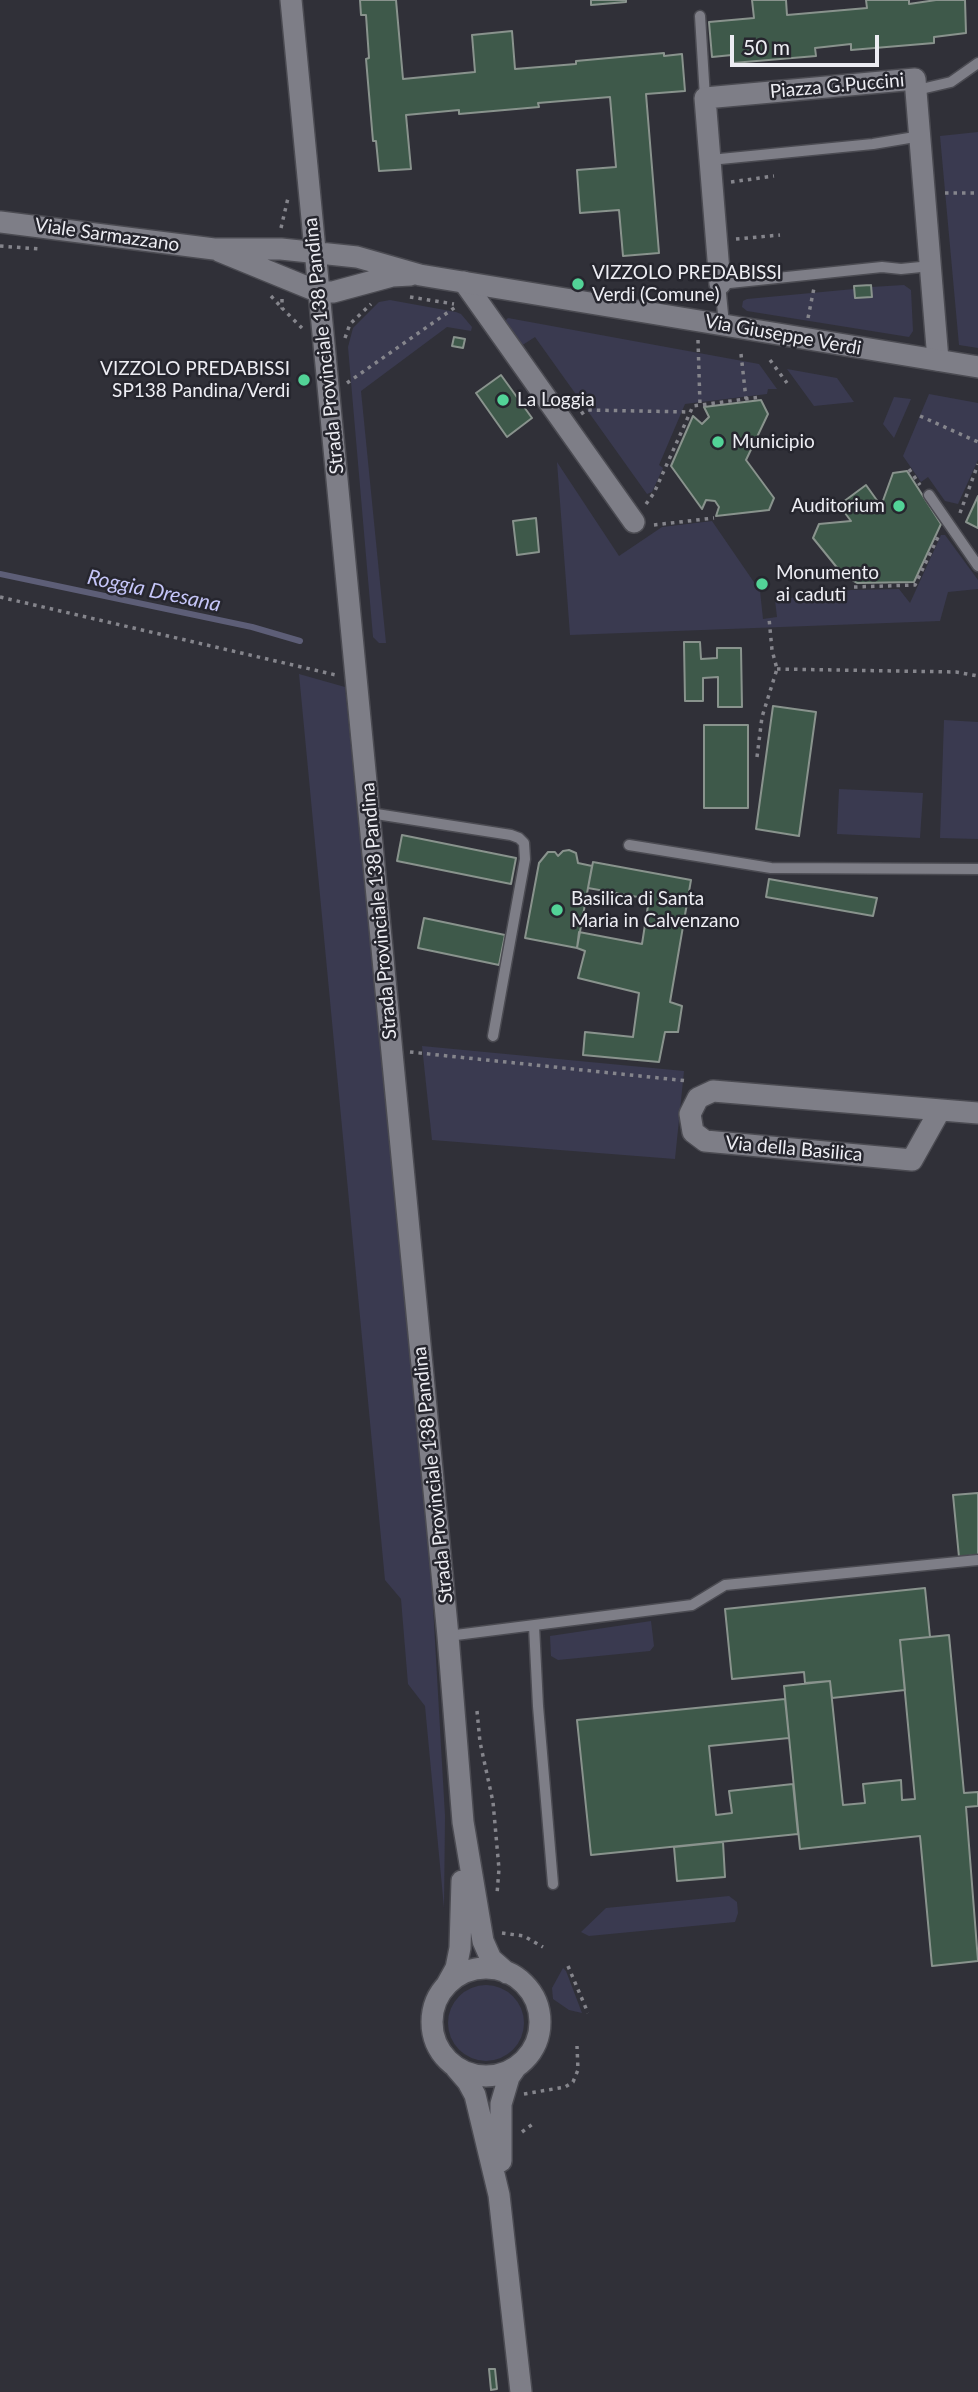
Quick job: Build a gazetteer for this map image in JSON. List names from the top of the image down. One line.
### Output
{"streets":{"street":["Piazza G.Puccini","Viale Sarmazzano","Via Giuseppe Verdi","Strada Provinciale 138 Pandina","Via della Basilica"]},"crossings":[["Piazza G.Puccini","Via Giuseppe Verdi"]],"water":["Roggia Dresana"],"places":["VIZZOLO PREDABISSI Verdi (Comune)","VIZZOLO PREDABISSI SP138 Pandina/Verdi","La Loggia","Municipio","Auditorium","Monumento ai caduti","Basilica di Santa Maria in Calvenzano"],"scale_bar":"50 m"}
